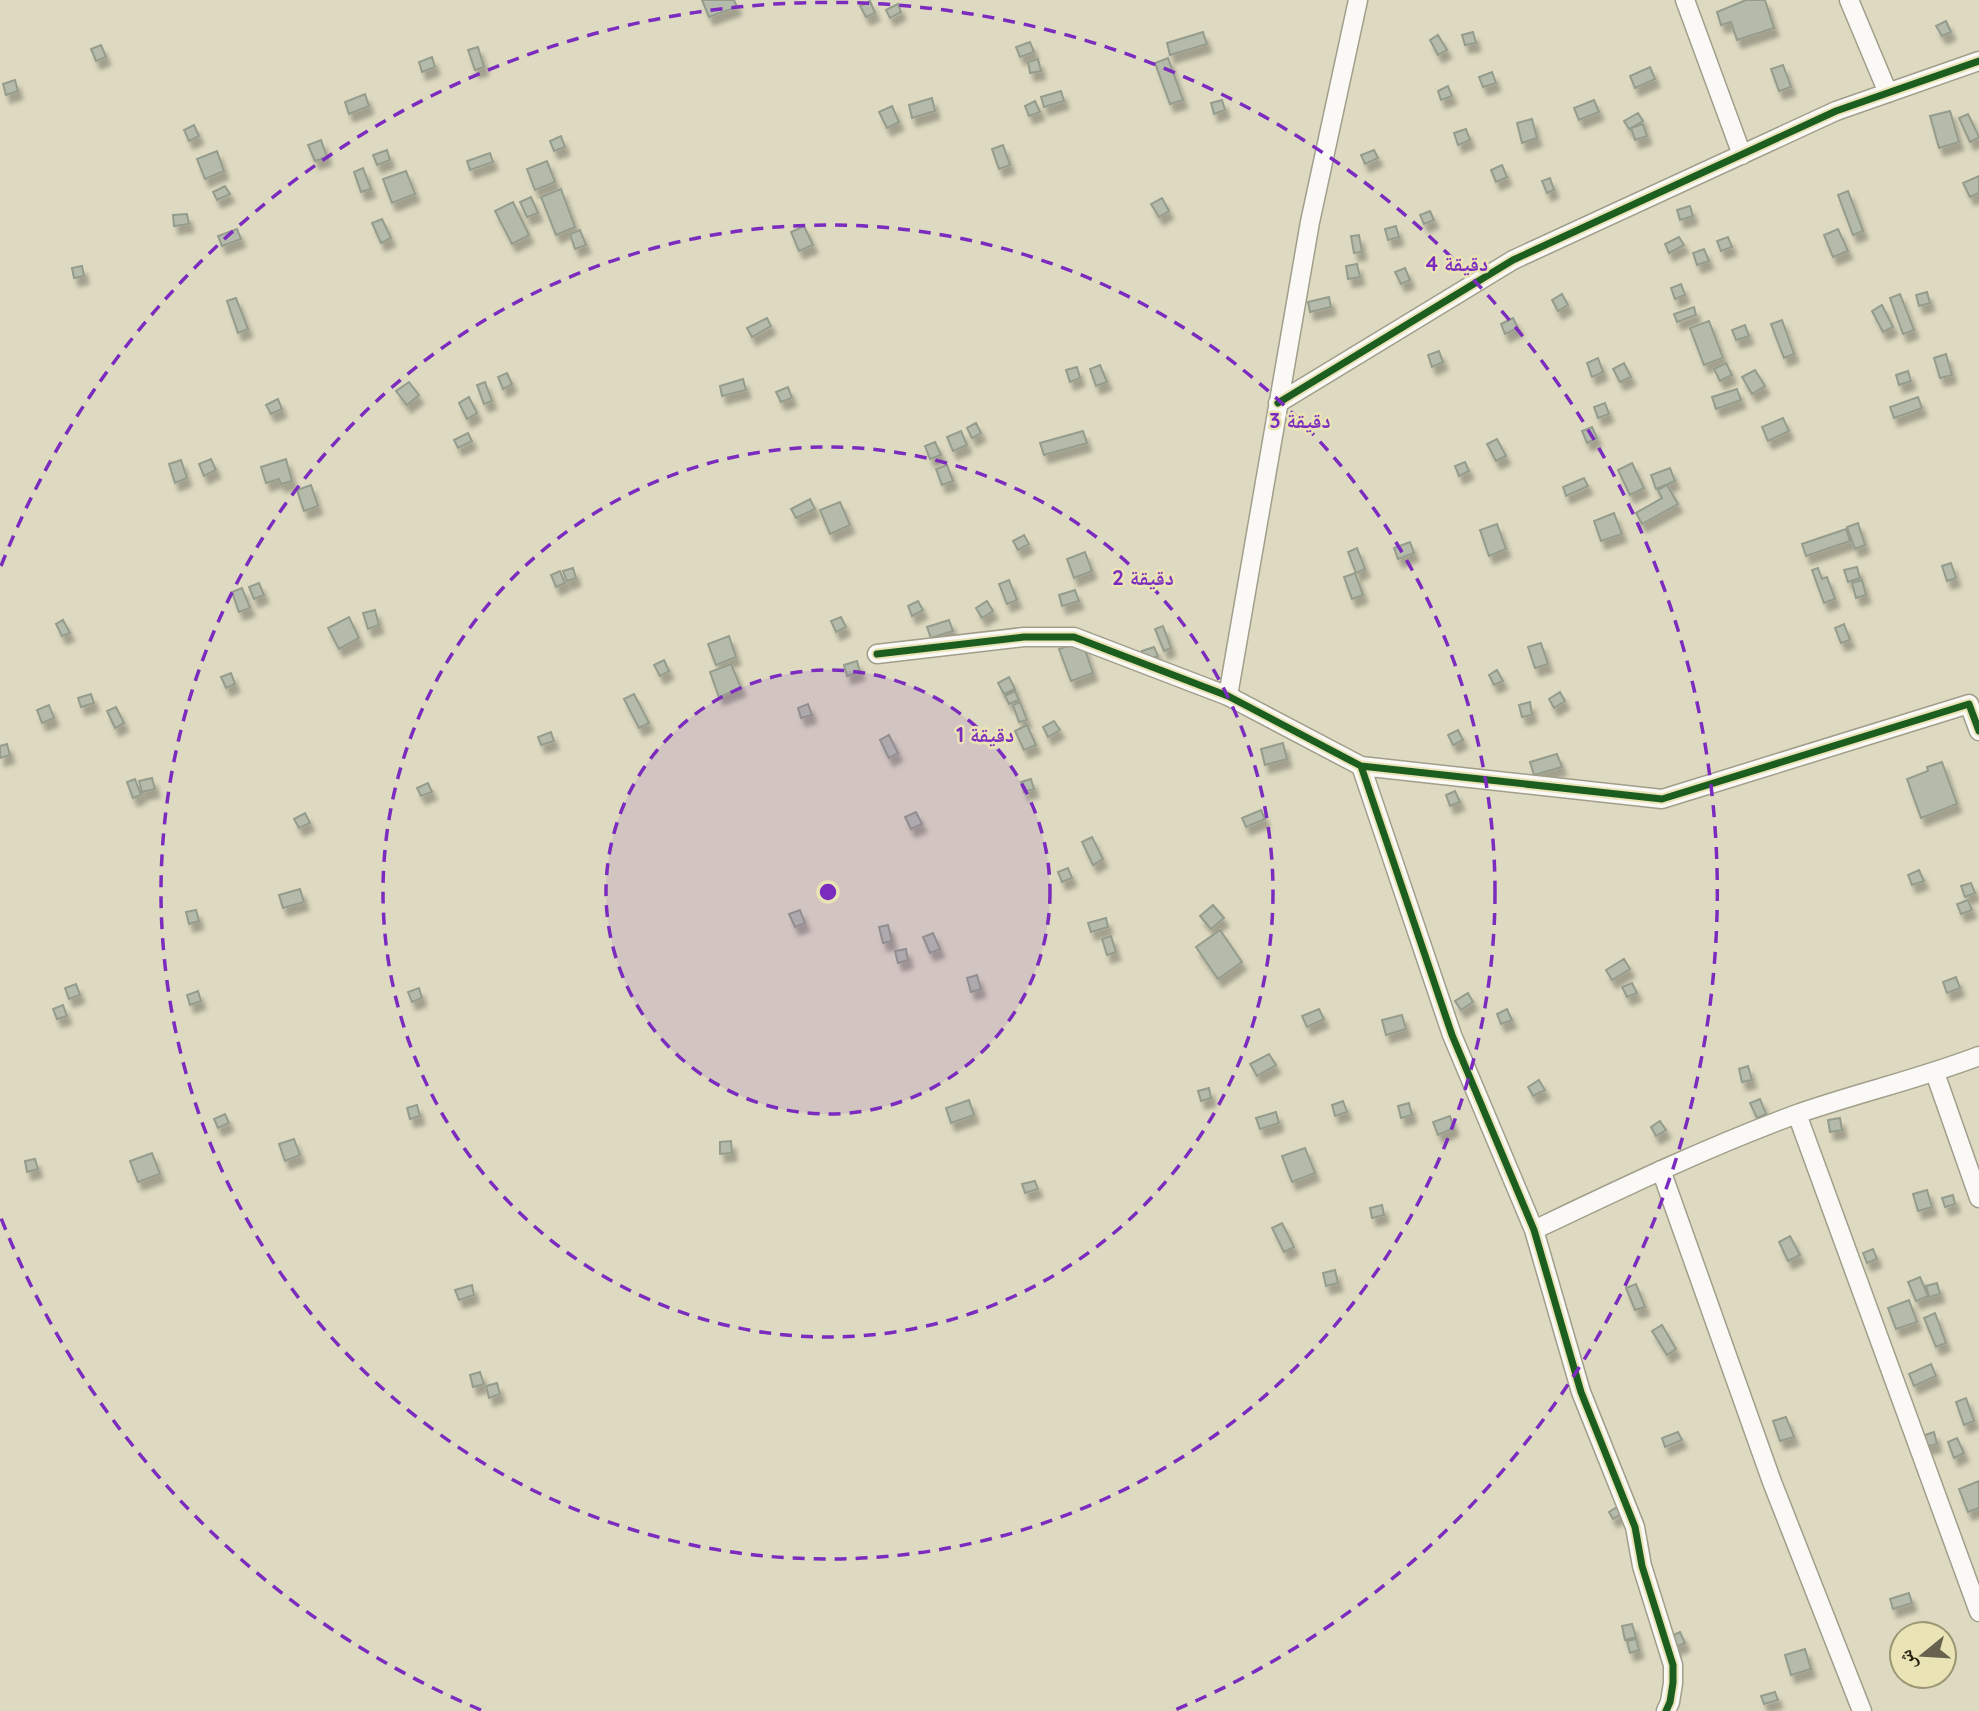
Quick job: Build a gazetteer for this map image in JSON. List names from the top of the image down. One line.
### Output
{"north":"left","rings":["4 دقيقة","3 دقيقة","2 دقيقة","1 دقيقة"]}
